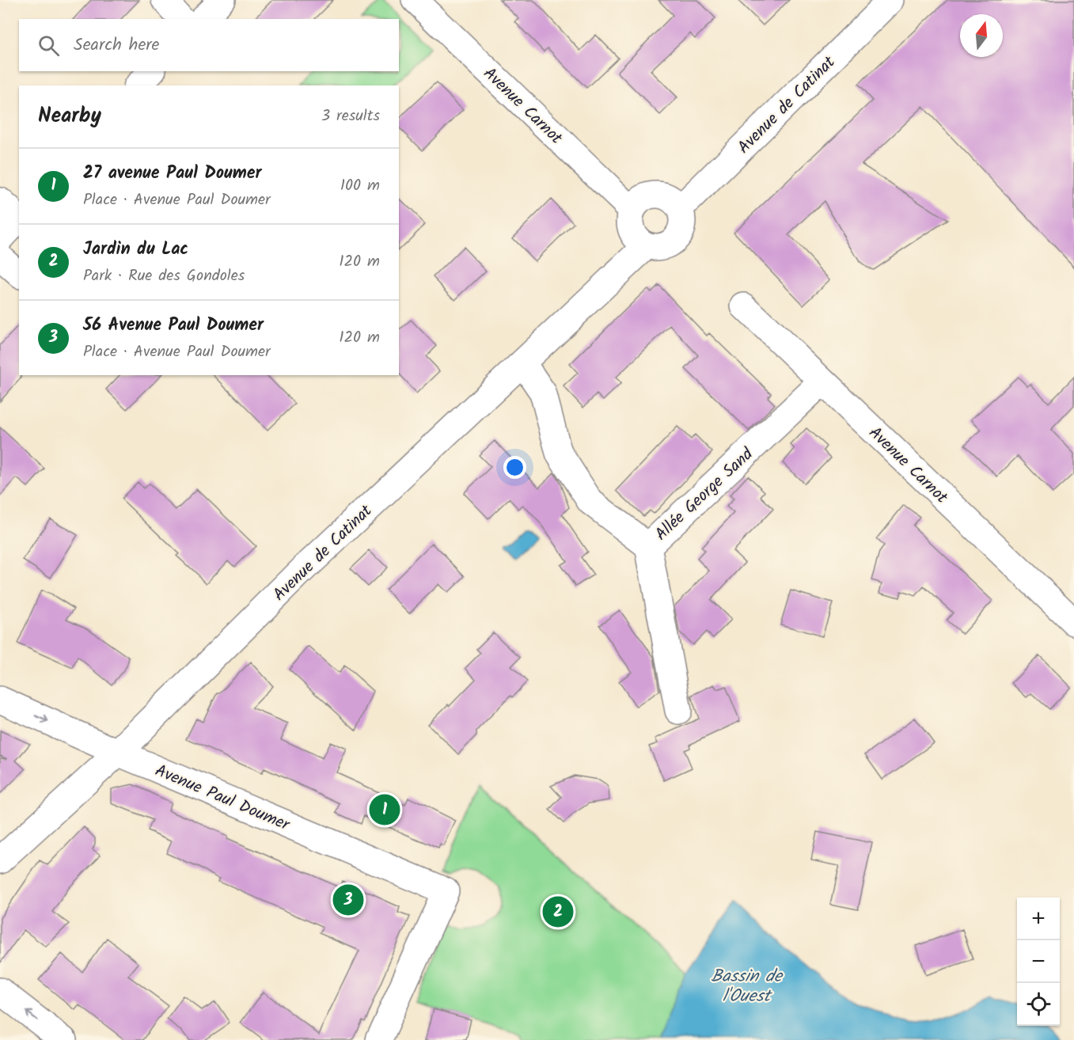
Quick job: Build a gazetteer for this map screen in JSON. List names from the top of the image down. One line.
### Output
{"streets":{"street":["Avenue de Catinat","Avenue Carnot","Allée George Sand","Avenue Paul Doumer"]},"crossings":[["Avenue de Catinat","Avenue Carnot"],["Avenue de Catinat","Allée George Sand"],["Avenue de Catinat","Avenue Paul Doumer"],["Avenue Carnot","Allée George Sand"]],"water":["Bassin de l'Ouest"],"north":"top","page":{"search":"Search here","heading":["Nearby","3 results"],"list":[{"mark":"1","name":"27 avenue Paul Doumer","note":"Place · Avenue Paul Doumer","value":"100 m"},{"mark":"2","name":"Jardin du Lac","note":"Park · Rue des Gondoles","value":"120 m"},{"mark":"3","name":"56 Avenue Paul Doumer","note":"Place · Avenue Paul Doumer","value":"120 m"}],"pins":["1","3","2"],"map_buttons":["+","−"]}}
